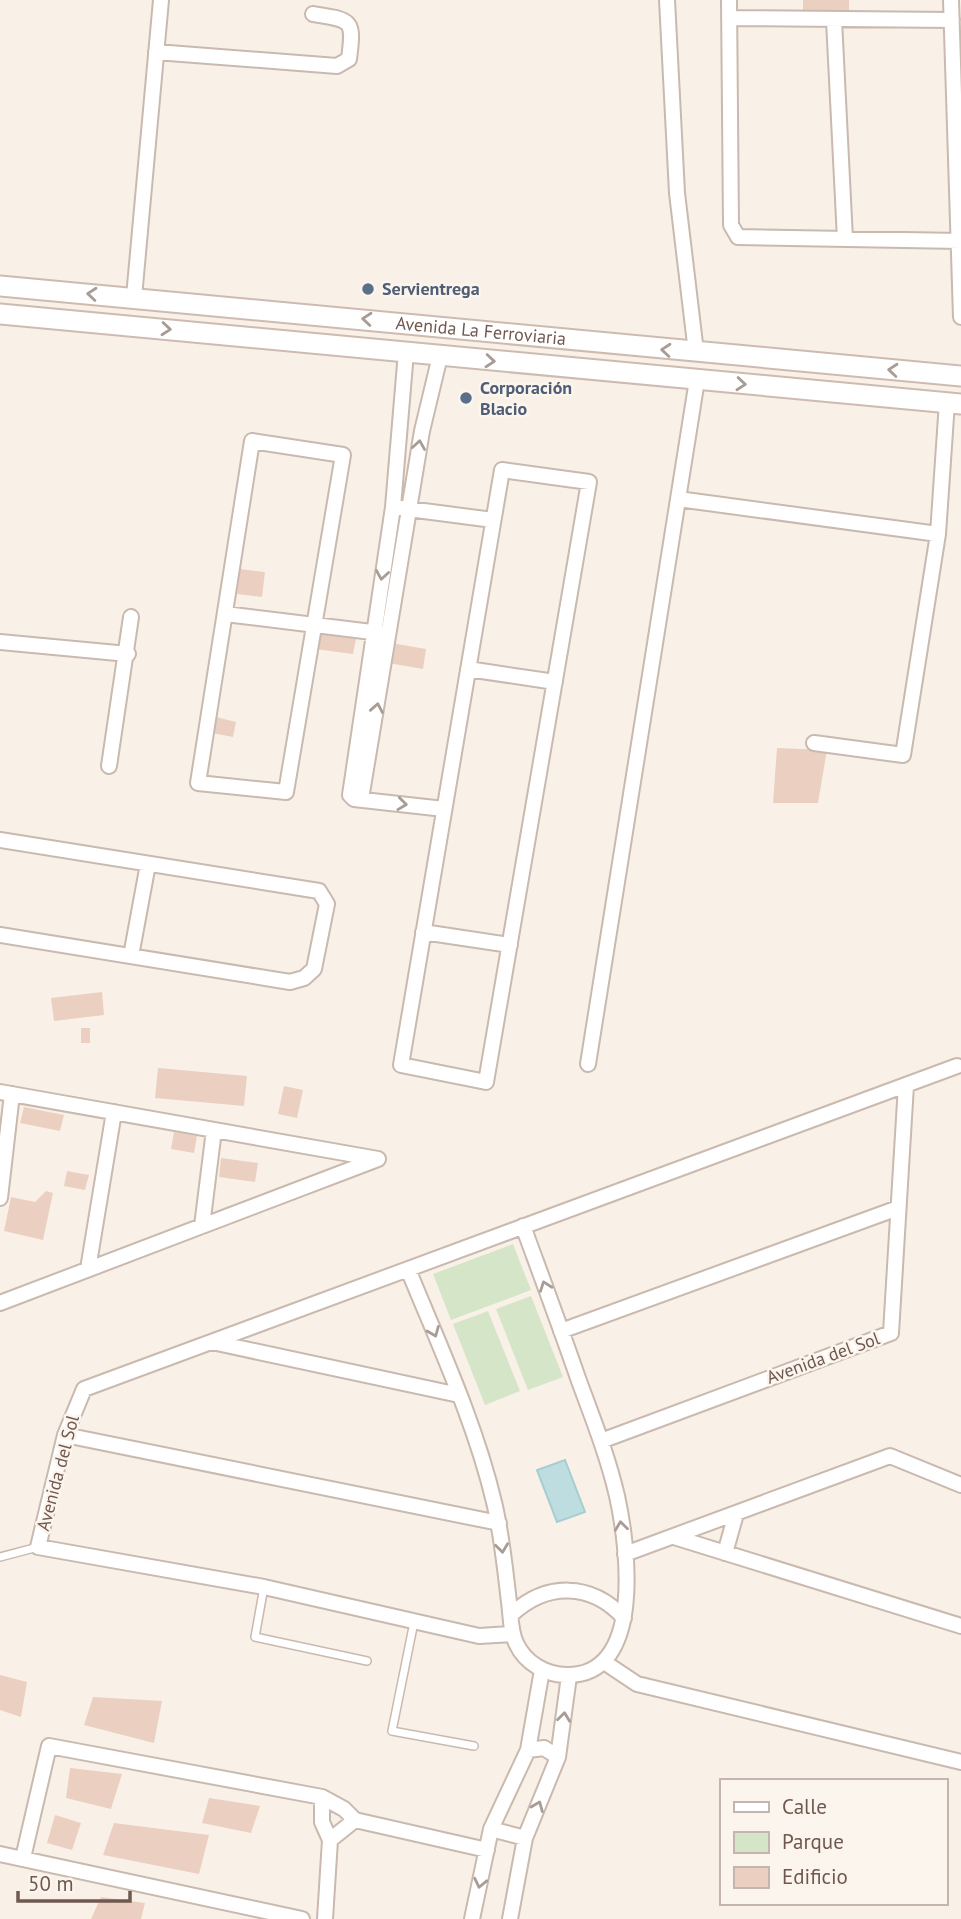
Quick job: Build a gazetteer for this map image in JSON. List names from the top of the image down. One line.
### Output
{"streets":{"main road":["Avenida La Ferroviaria"],"street":["Avenida del Sol"]},"places":["Servientrega","Corporación Blacio"],"legend":["Calle","Parque","Edificio"],"scale_bar":"50 m"}
